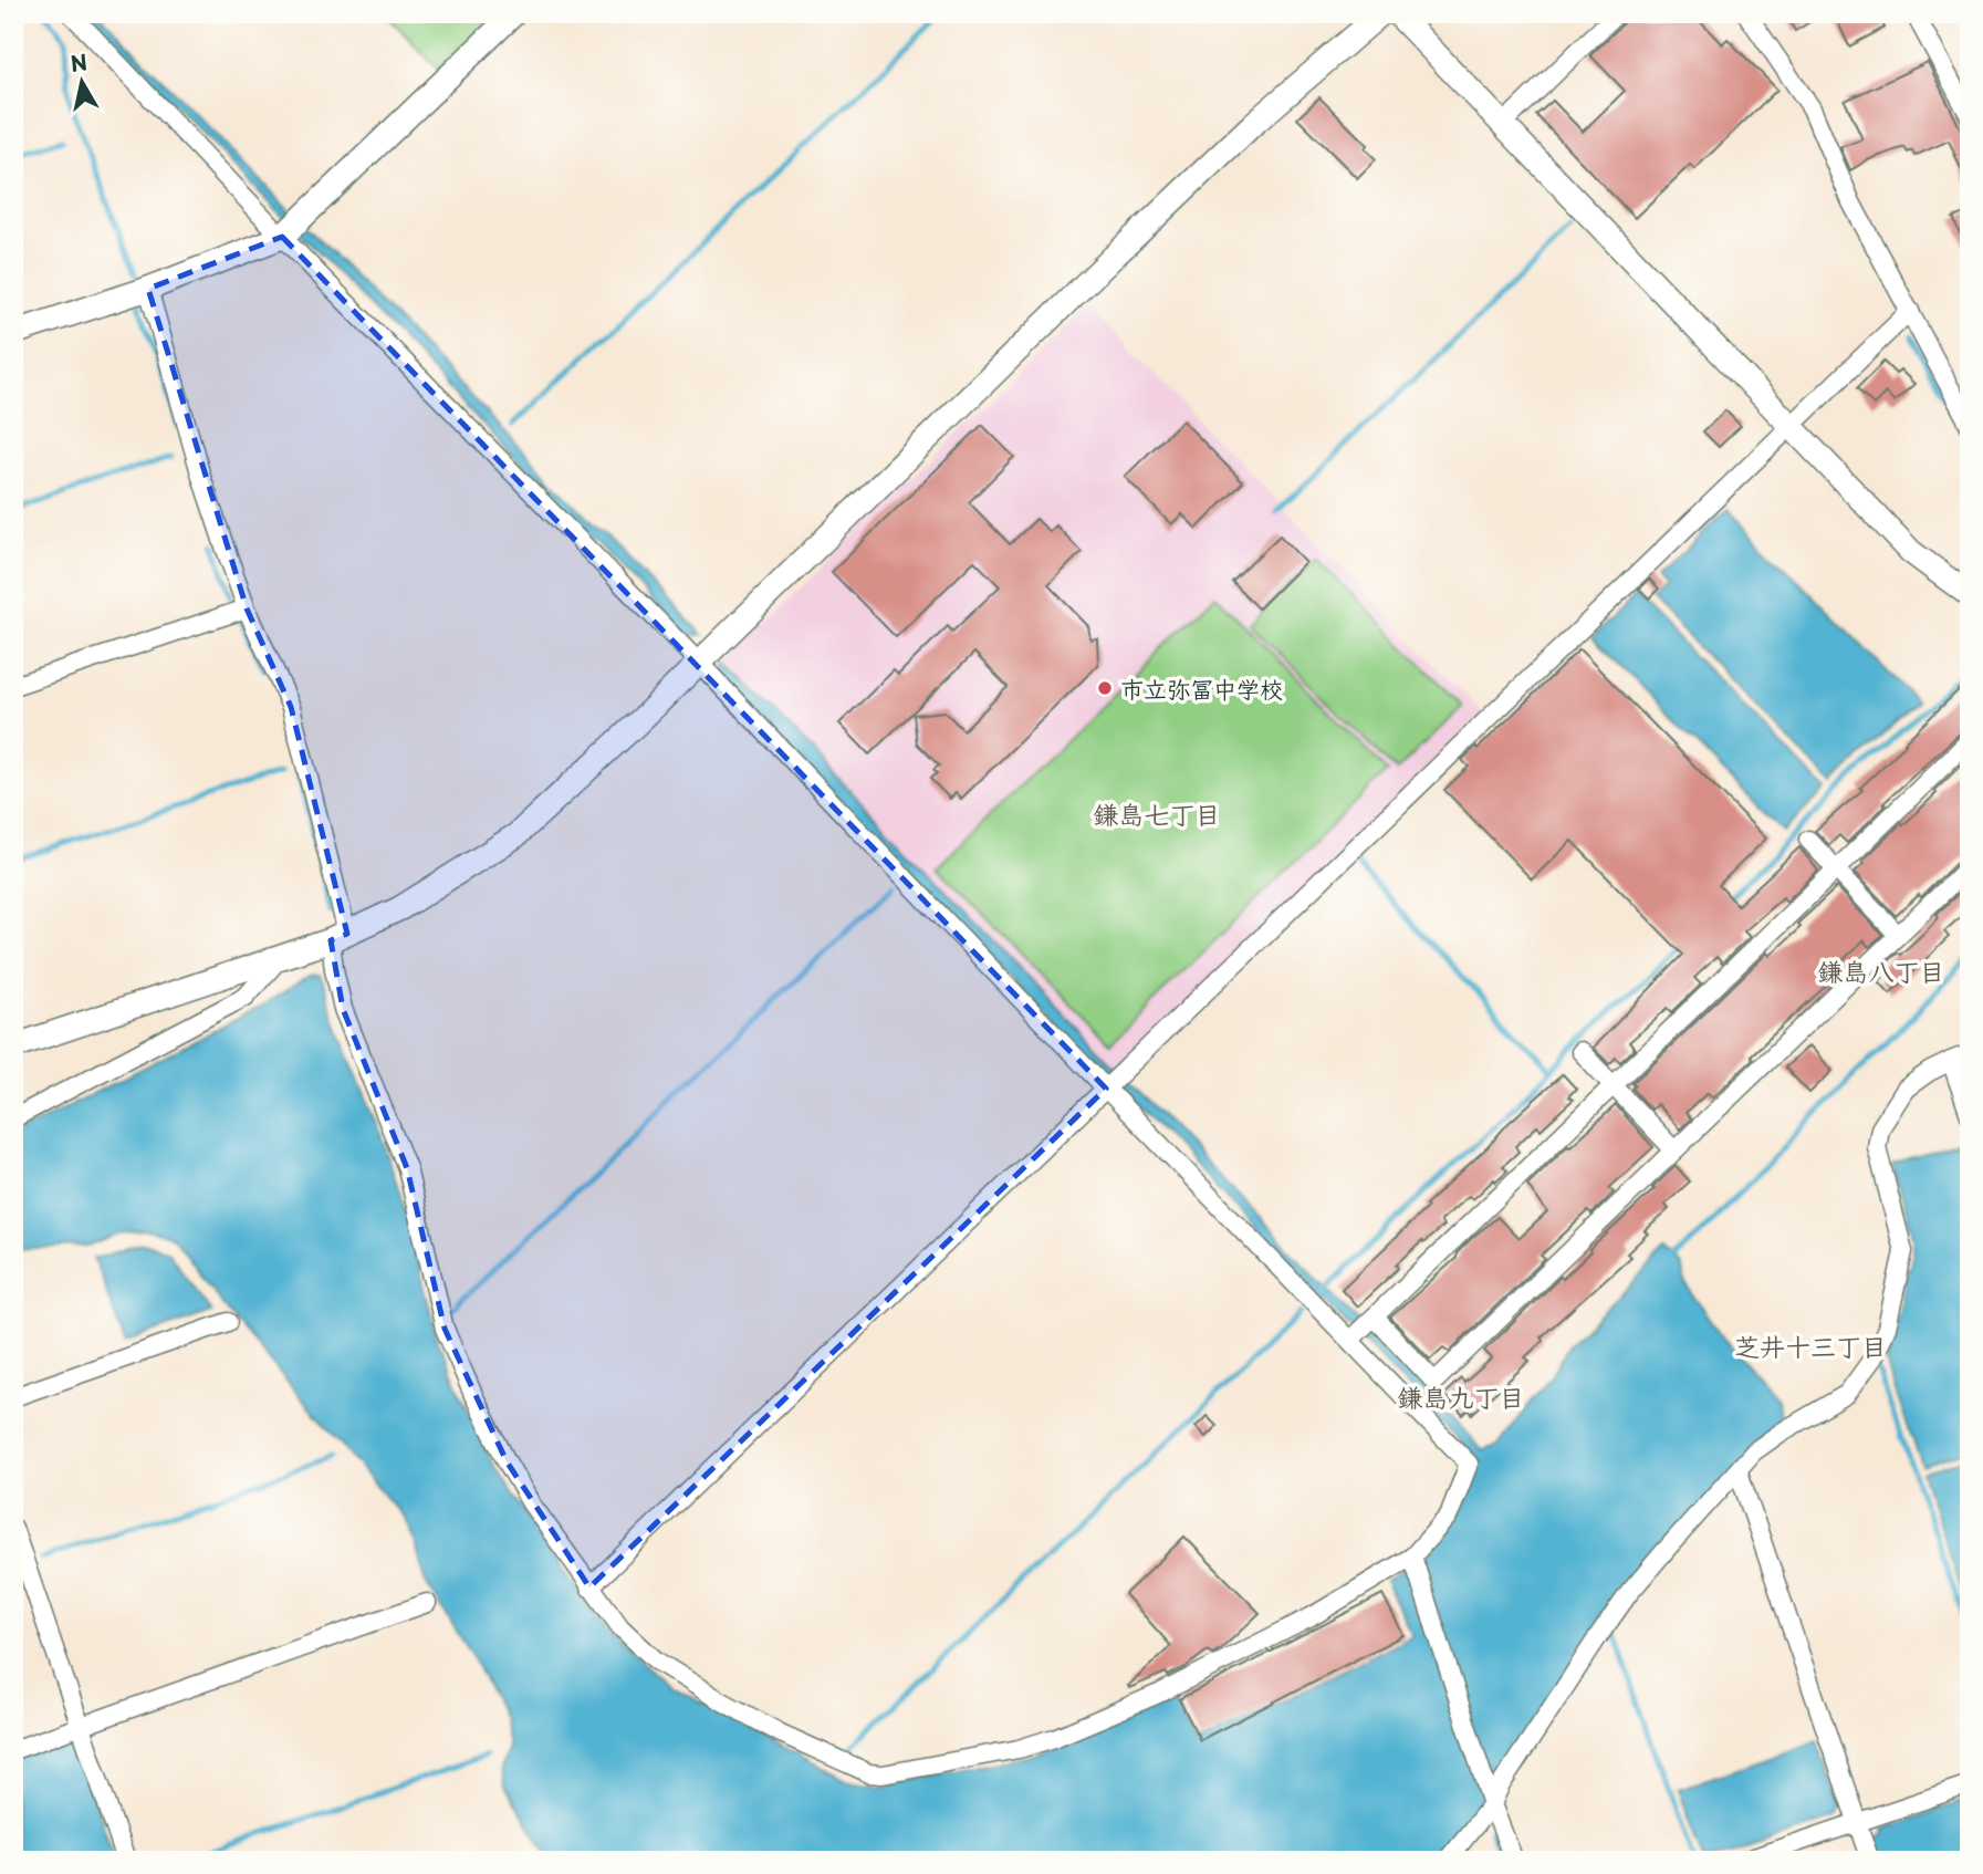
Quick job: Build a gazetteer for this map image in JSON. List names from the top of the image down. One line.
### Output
{"districts":["鎌島七丁目","鎌島八丁目","芝井十三丁目","鎌島九丁目"],"places":["市立弥冨中学校"],"north":"top"}
